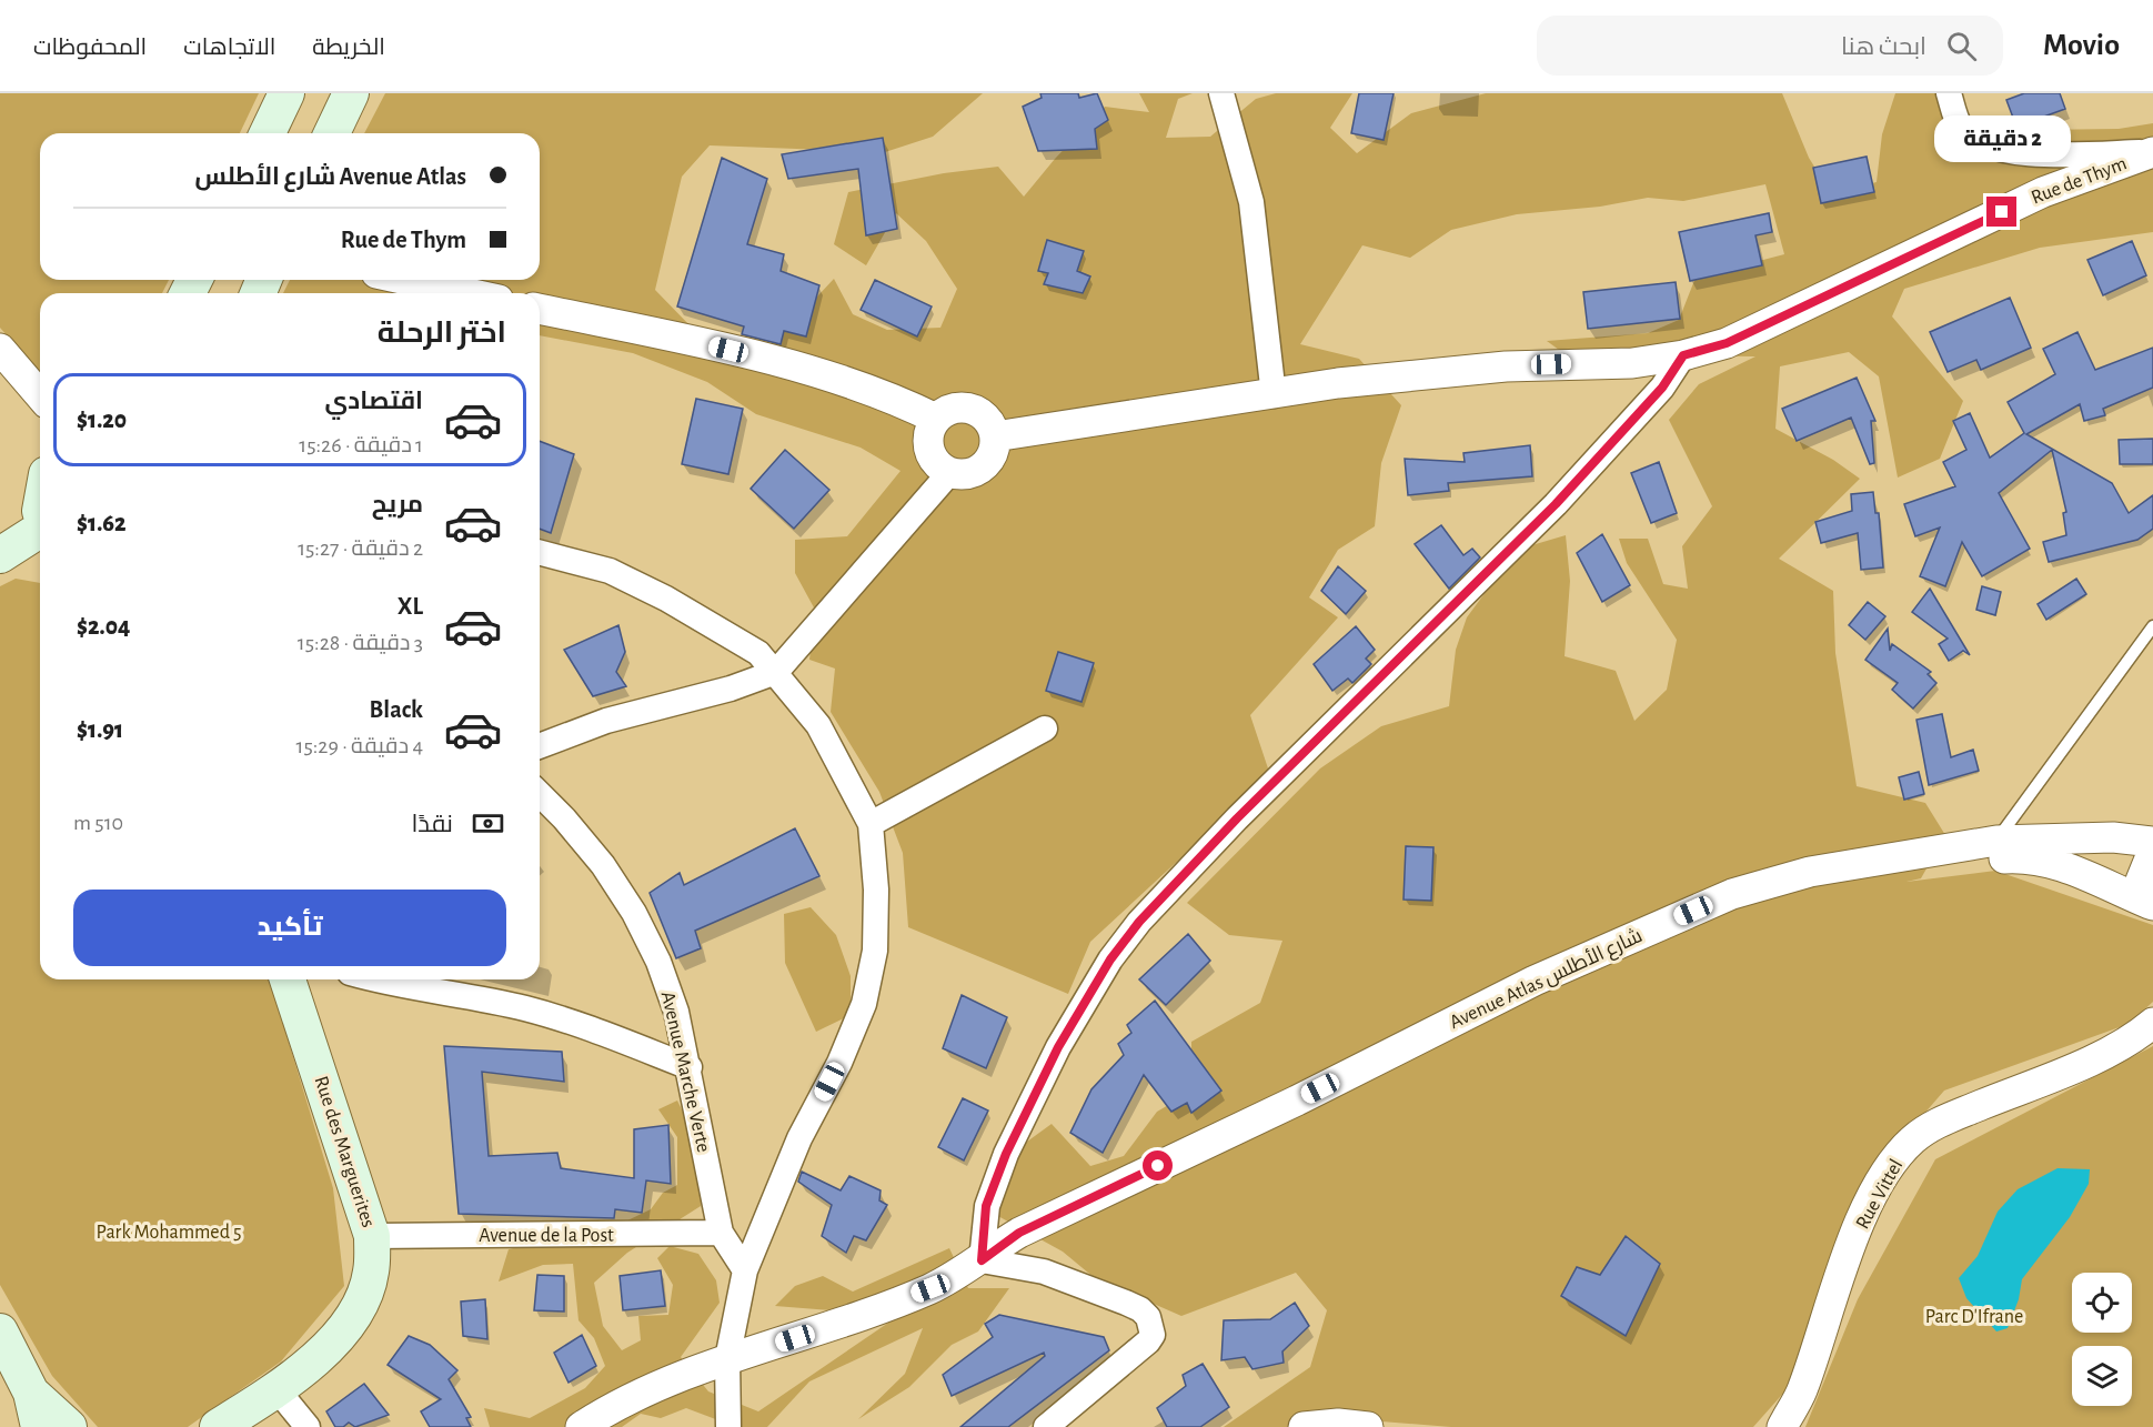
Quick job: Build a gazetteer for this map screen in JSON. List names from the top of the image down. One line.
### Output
{"streets":{"main road":["Rue des Marguerites"],"street":["Rue de Thym","Avenue Atlas شارع الأطلس","Avenue Marche Verte","Rue Vittel","Avenue de la Post"]},"crossings":[["Avenue Marche Verte","Avenue de la Post"],["Rue des Marguerites","Avenue de la Post"]],"parks":["Park Mohammed 5","Parc D'Ifrane"],"page":{"header":"Movio","search":"ابحث هنا","nav":["الخريطة","الاتجاهات","المحفوظات"],"bubble":"2 دقيقة","banner":["Avenue Atlas شارع الأطلس","Rue de Thym"],"heading":"اختر الرحلة","list":[{"name":"اقتصادي","note":"1 دقيقة · 15:26","value":"$1.20"},{"name":"مريح","note":"2 دقيقة · 15:27","value":"$1.62"},{"name":"XL","note":"3 دقيقة · 15:28","value":"$2.04"},{"name":"Black","note":"4 دقيقة · 15:29","value":"$1.91"}],"pay":["نقدًا","510 m"],"buttons":"تأكيد"}}
